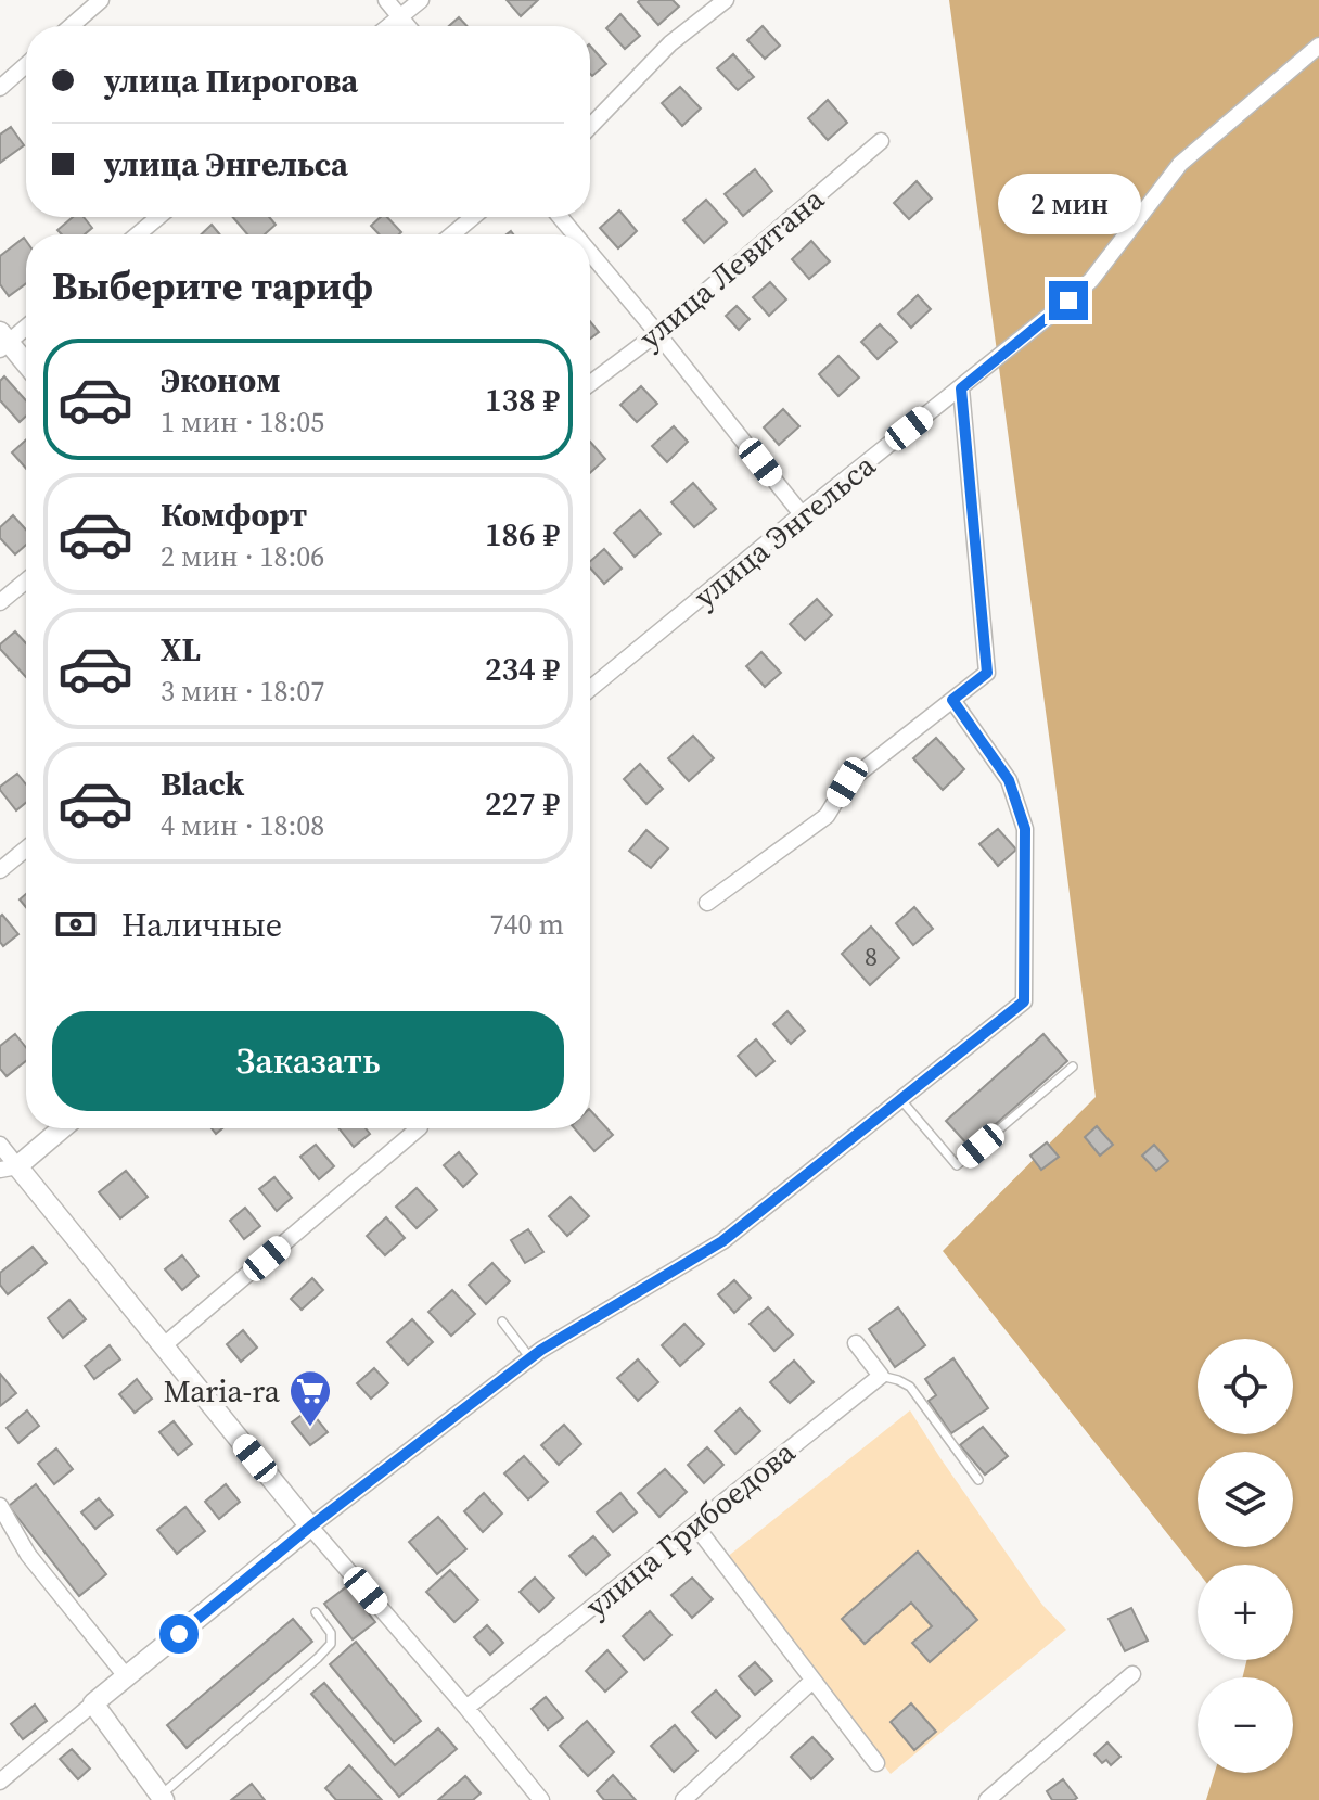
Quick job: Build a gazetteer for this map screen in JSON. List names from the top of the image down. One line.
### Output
{"streets":{"street":["улица Левитана","улица Энгельса","улица Грибоедова"]},"places":{"supermarket":["Maria-ra"]},"house_numbers":["8"],"page":{"banner":["улица Пирогова","улица Энгельса"],"bubble":"2 мин","heading":"Выберите тариф","list":[{"name":"Эконом","note":"1 мин · 18:05","value":"138 ₽"},{"name":"Комфорт","note":"2 мин · 18:06","value":"186 ₽"},{"name":"XL","note":"3 мин · 18:07","value":"234 ₽"},{"name":"Black","note":"4 мин · 18:08","value":"227 ₽"}],"pay":["Наличные","740 m"],"buttons":"Заказать","map_buttons":["+","−"]}}
